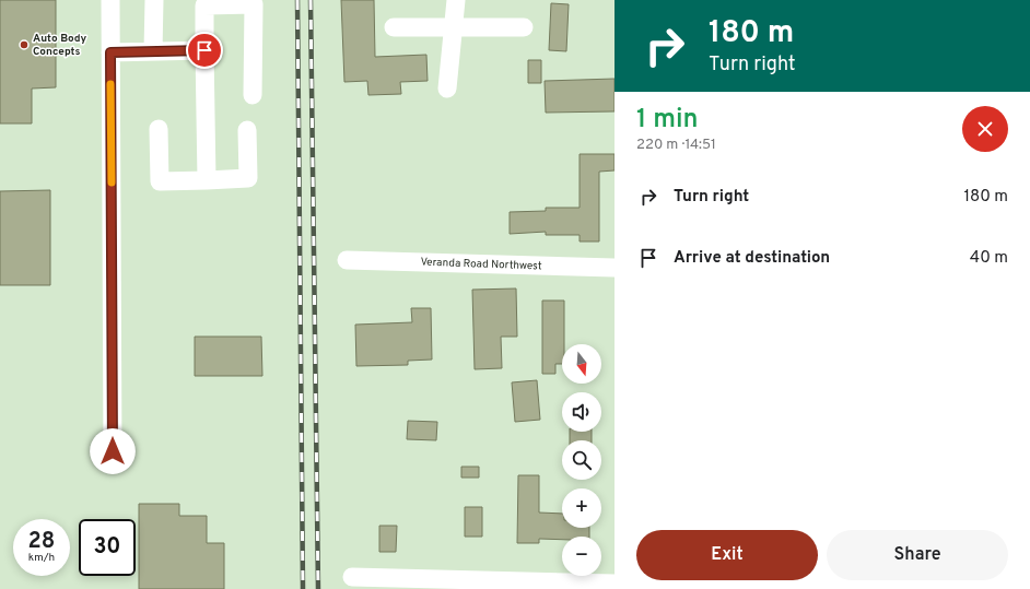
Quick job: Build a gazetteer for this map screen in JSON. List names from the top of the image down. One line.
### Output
{"streets":{"street":["Veranda Road Northwest"]},"places":["Auto Body Concepts"],"north":"bottom","page":{"turn":["180 m","Turn right"],"heading":["1 min","220 m · 14:51"],"list":[{"name":"Turn right","value":"180 m"},{"name":"Arrive at destination","value":"40 m"}],"map_buttons":["+","−"],"speed":"28 km/h","limit":"30","buttons":["Exit","Share"]}}
